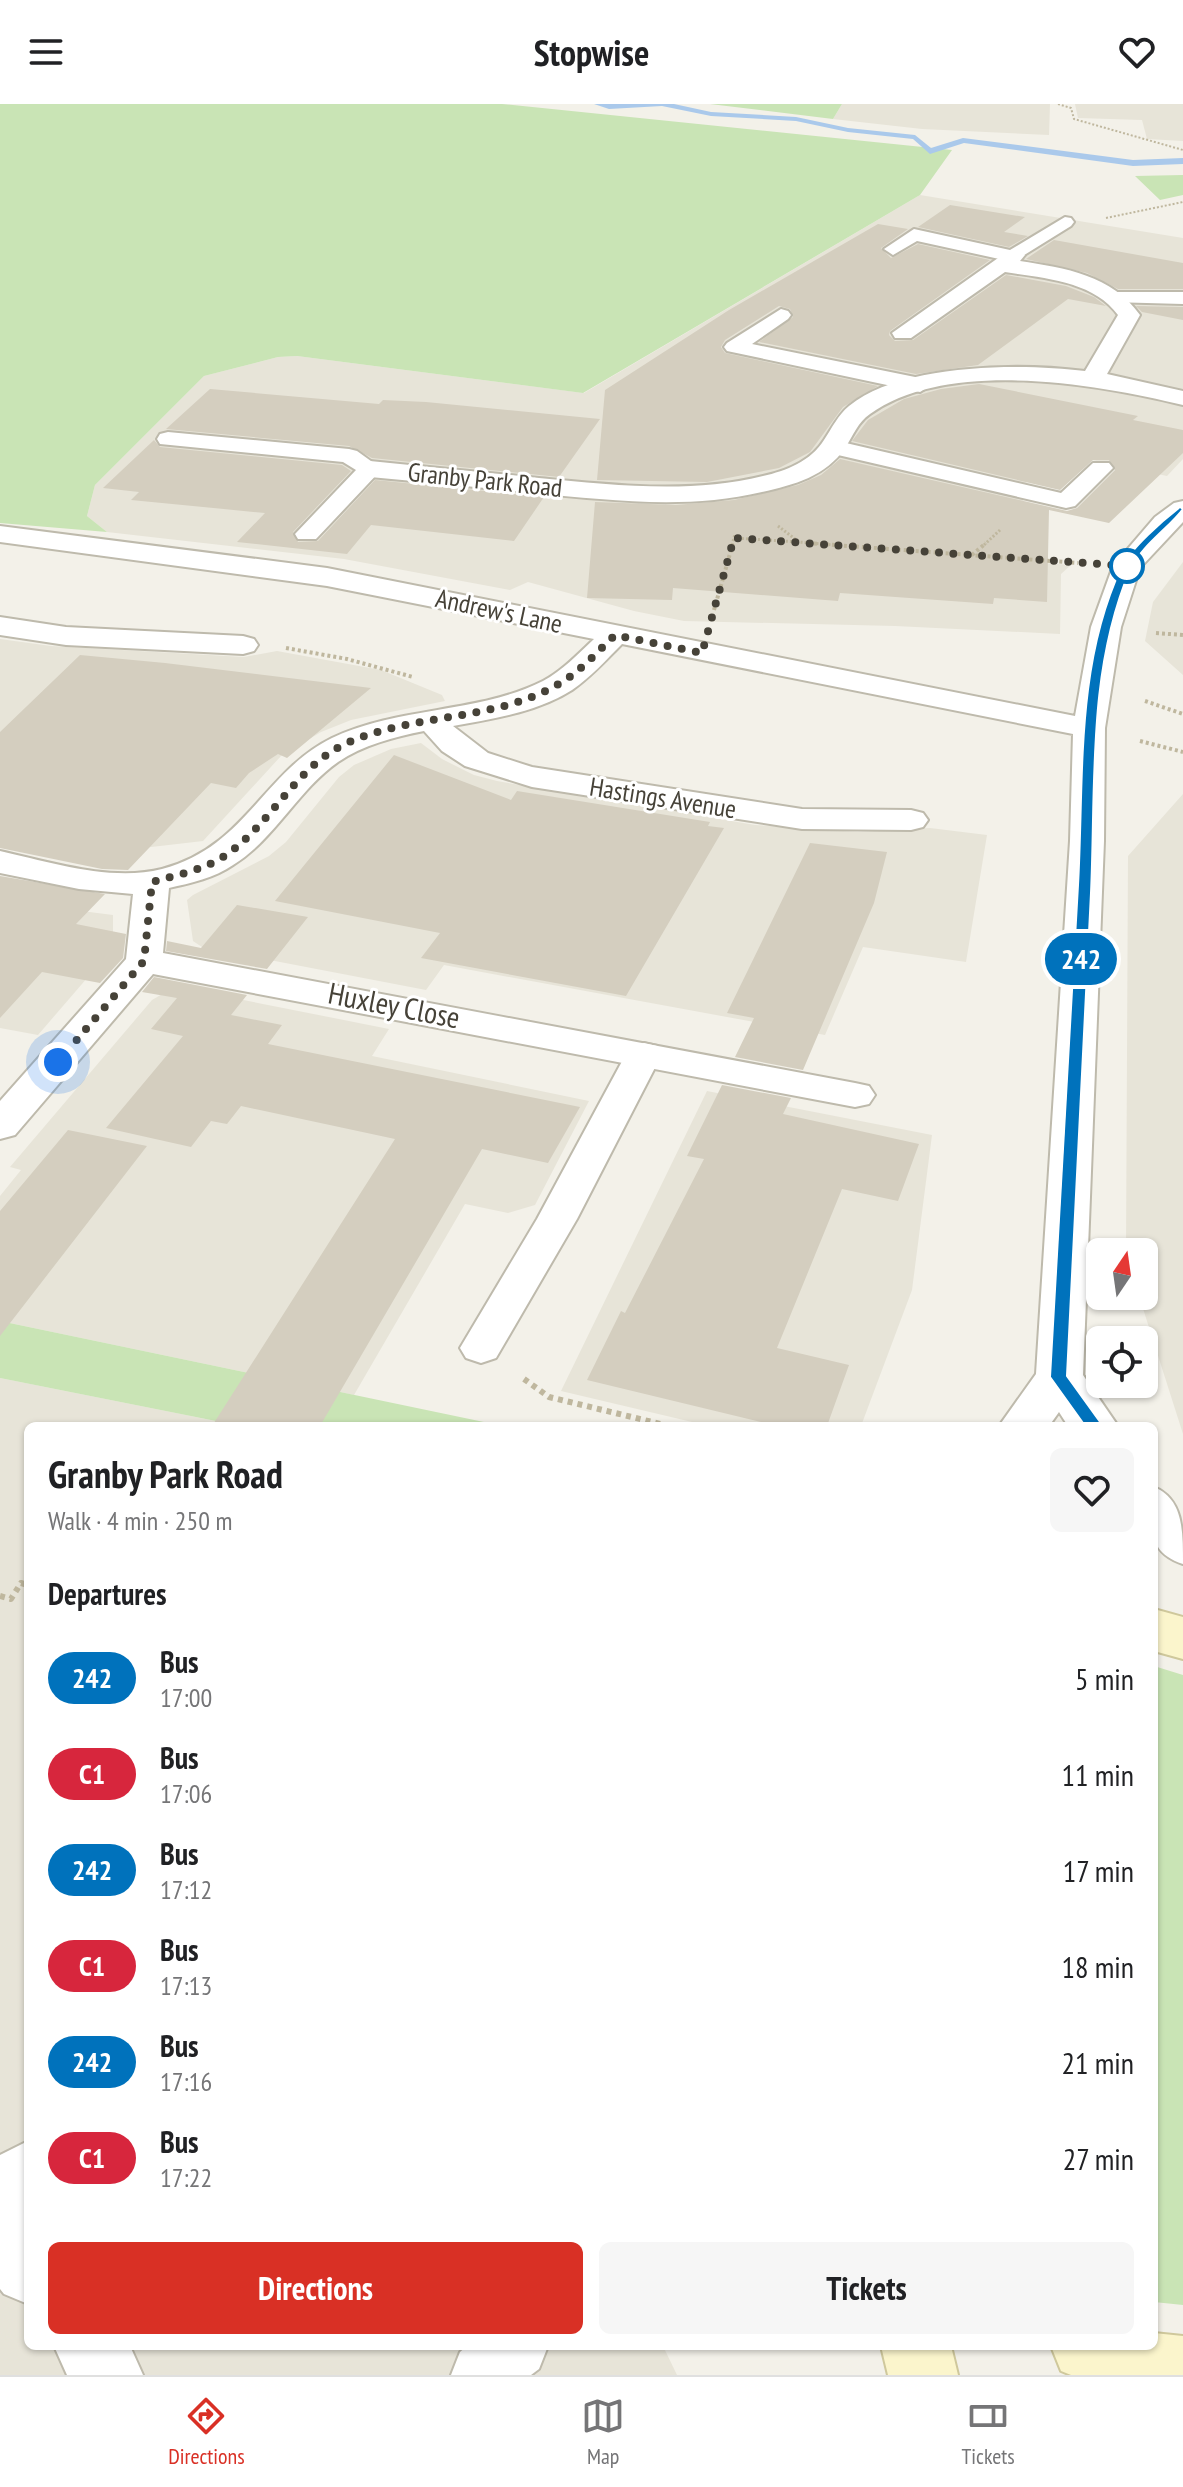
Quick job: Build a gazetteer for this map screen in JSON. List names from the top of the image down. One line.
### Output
{"streets":{"street":["Granby Park Road","Andrew's Lane","Hastings Avenue","Huxley Close"]},"lines":["bus line 242"],"north":"top","page":{"header":"Stopwise","on_map":"242","heading":[["Granby Park Road","Walk · 4 min · 250 m"],"Departures"],"list":[{"mark":"242","name":"Bus","note":"17:00","value":"5 min"},{"mark":"C1","name":"Bus","note":"17:06","value":"11 min"},{"mark":"242","name":"Bus","note":"17:12","value":"17 min"},{"mark":"C1","name":"Bus","note":"17:13","value":"18 min"},{"mark":"242","name":"Bus","note":"17:16","value":"21 min"},{"mark":"C1","name":"Bus","note":"17:22","value":"27 min"}],"buttons":["Directions","Tickets"],"tabs":["Directions","Map","Tickets"]}}
